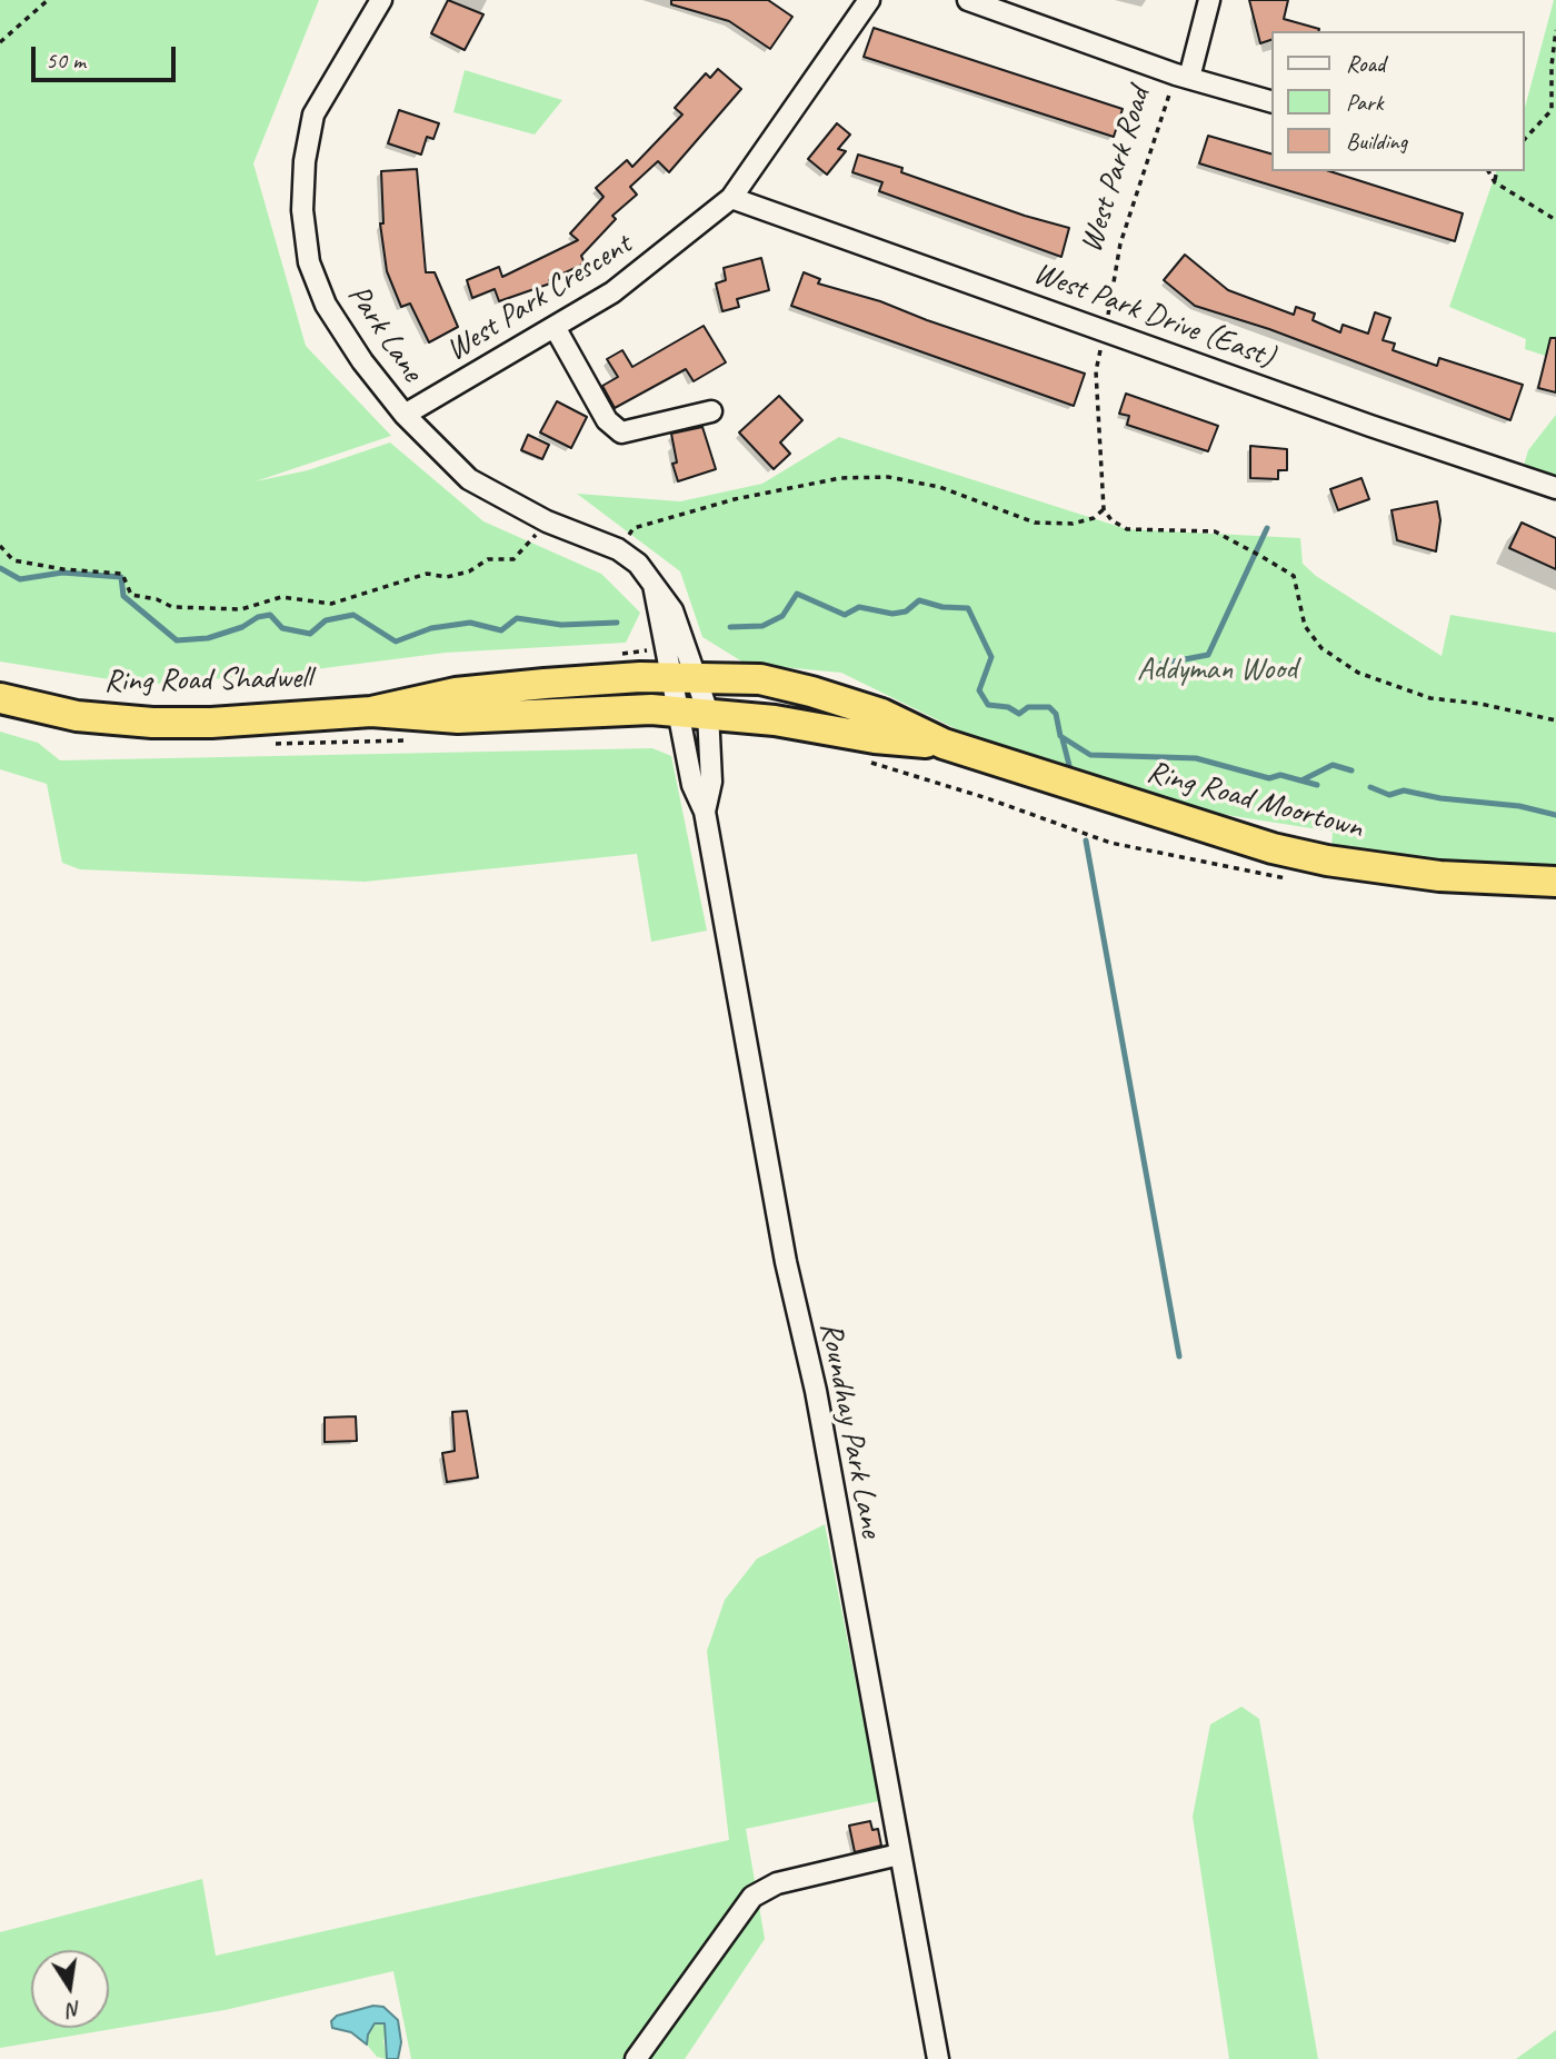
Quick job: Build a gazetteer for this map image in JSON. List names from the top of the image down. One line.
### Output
{"streets":{"highway":["Ring Road Shadwell","Ring Road Moortown"],"street":["West Park Road","West Park Crescent","West Park Drive (East)","Park Lane","Roundhay Park Lane"]},"crossings":[["West Park Road","West Park Drive (East)"],["West Park Crescent","West Park Drive (East)"],["West Park Crescent","Park Lane"],["Park Lane","Ring Road Shadwell"],["Park Lane","Ring Road Moortown"],["Ring Road Shadwell","Ring Road Moortown"],["Ring Road Shadwell","Roundhay Park Lane"],["Ring Road Moortown","Roundhay Park Lane"]],"parks":["Addyman Wood"],"legend":["Road","Park","Building"],"scale_bar":"50 m","north":"bottom"}
